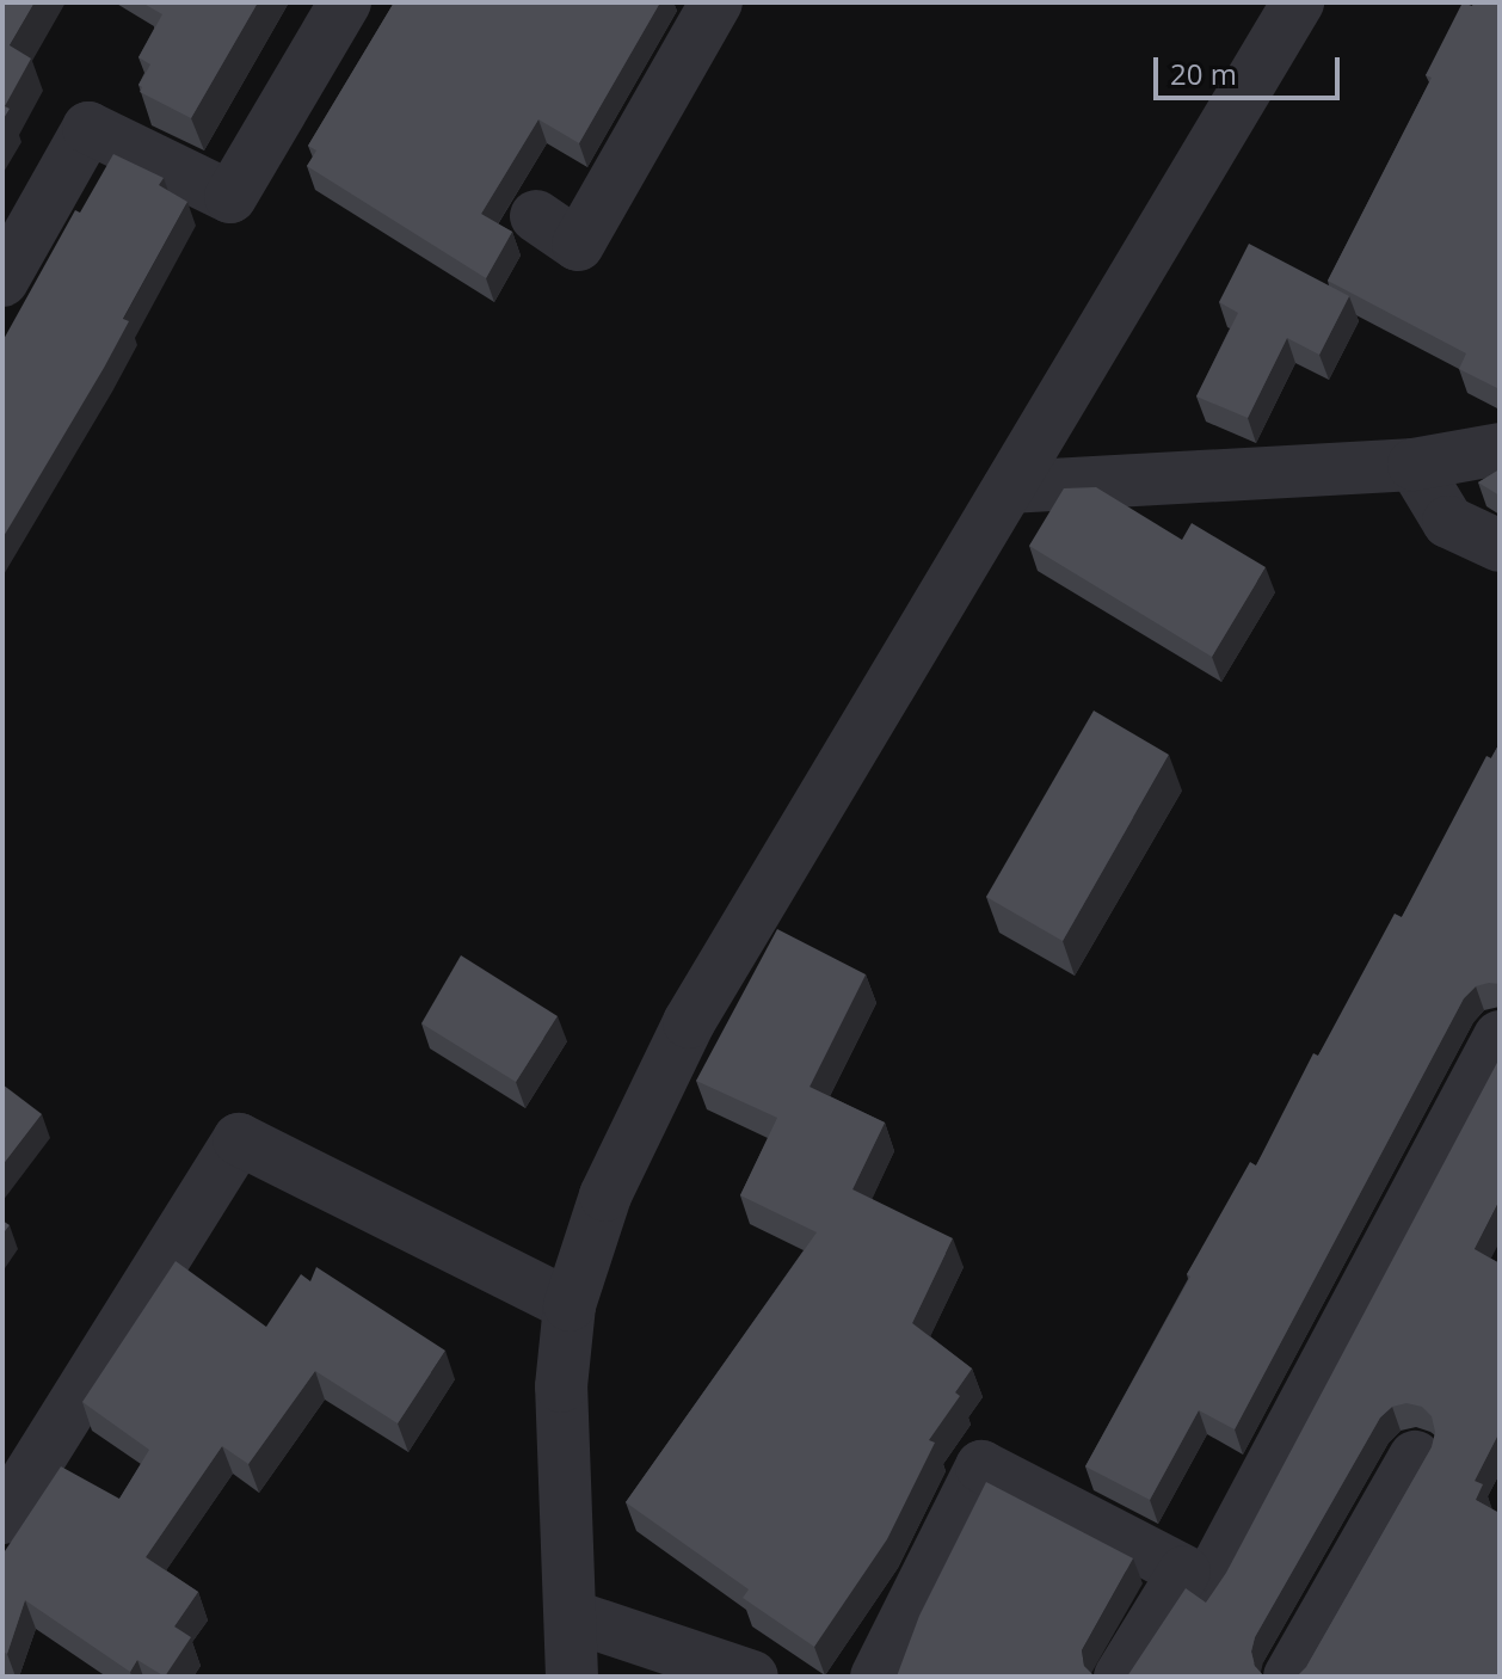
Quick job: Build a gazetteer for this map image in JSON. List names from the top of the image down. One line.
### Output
{"scale_bar":"20 m"}
